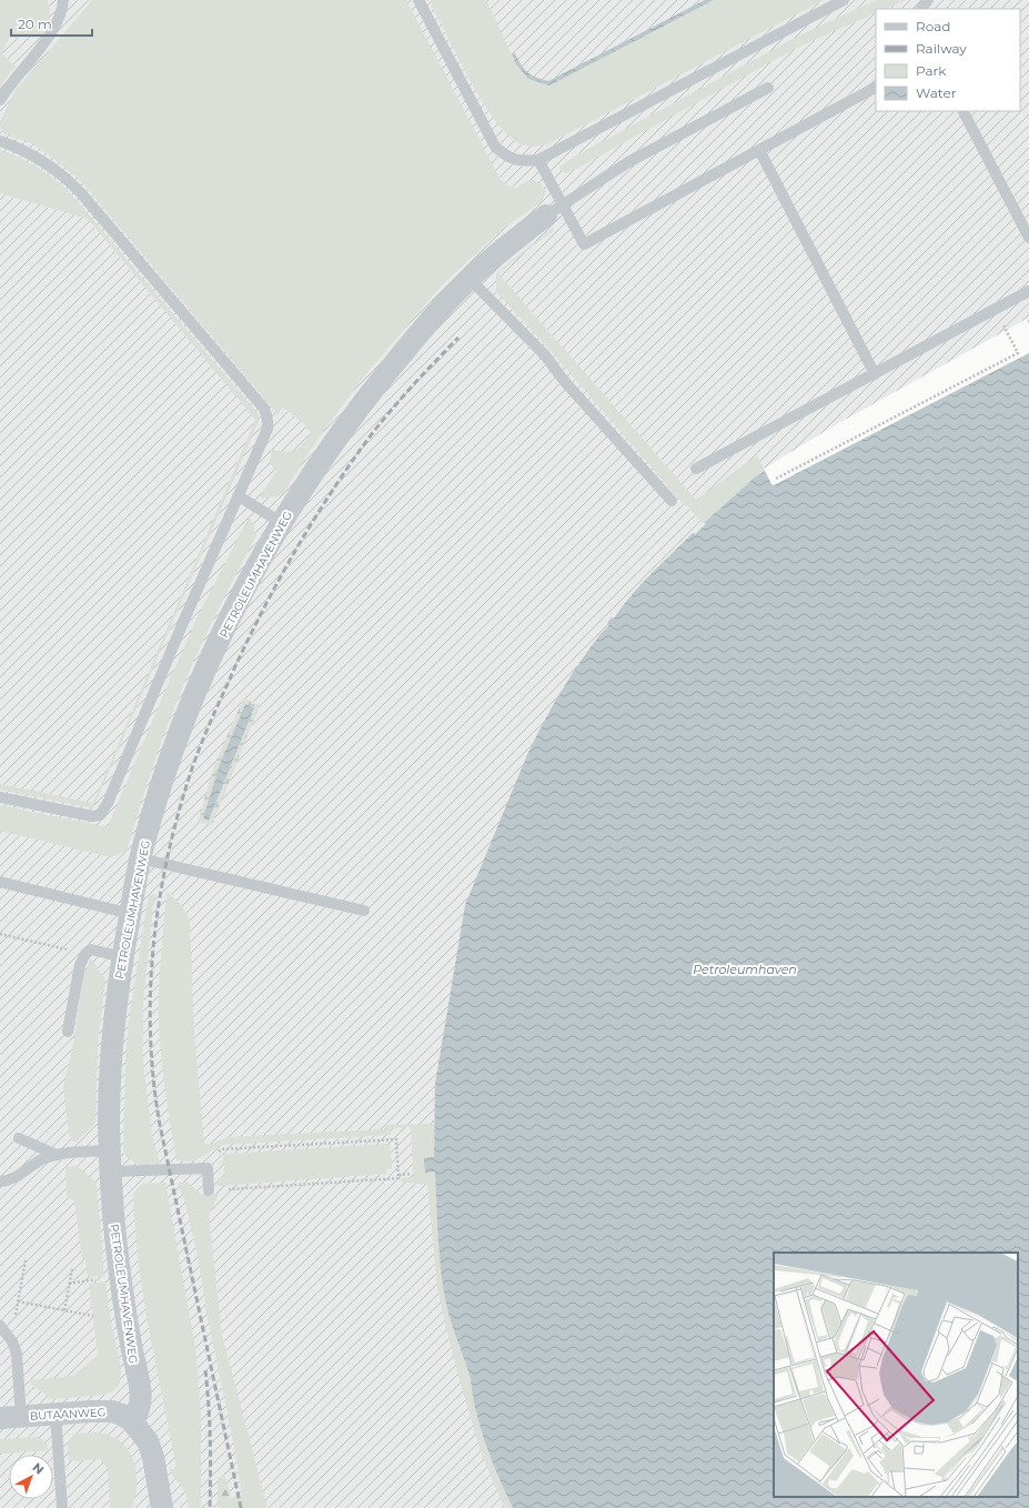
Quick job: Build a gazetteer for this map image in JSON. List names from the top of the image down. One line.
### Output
{"streets":{"street":["PETROLEUMHAVENWEG","BUTAANWEG"]},"crossings":[["PETROLEUMHAVENWEG","BUTAANWEG"]],"water":["Petroleumhaven"],"legend":["Road","Railway","Park","Water"],"scale_bar":"20 m","north":"top right"}
